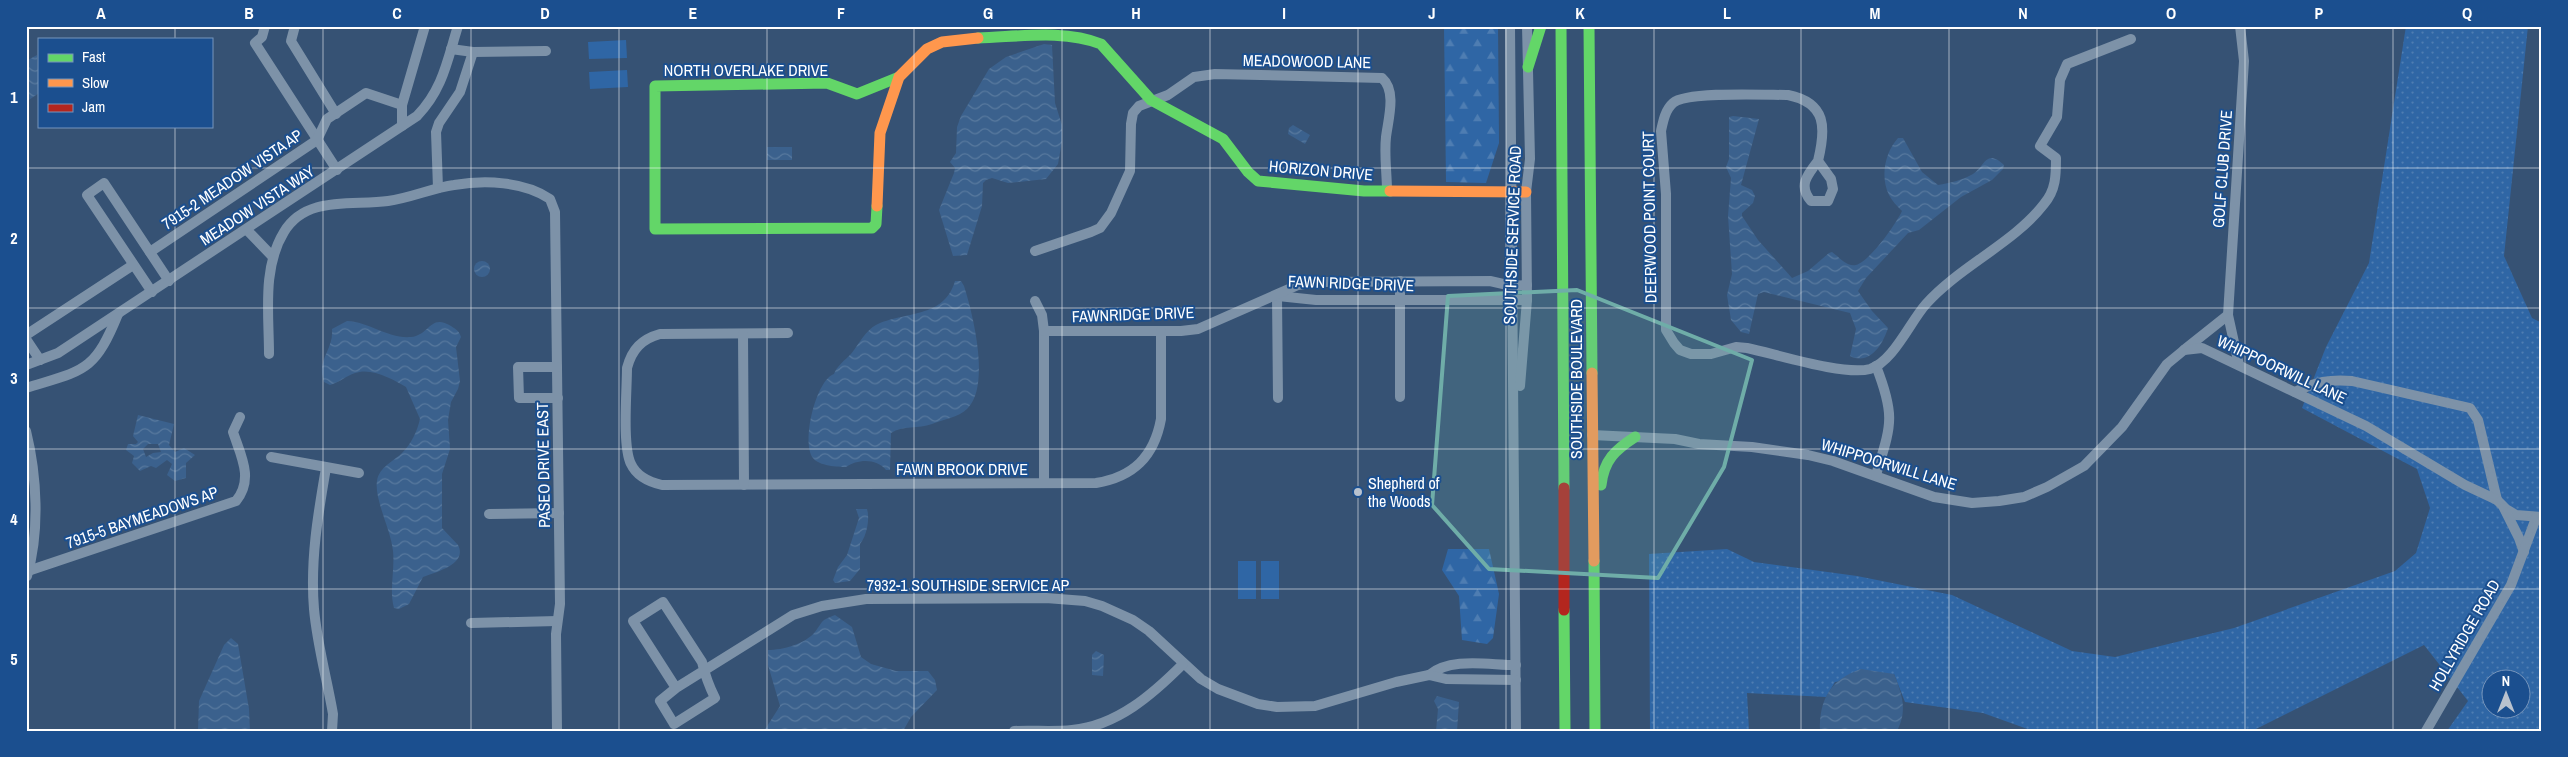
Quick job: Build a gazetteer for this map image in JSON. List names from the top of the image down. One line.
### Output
{"streets":{"main road":["NORTH OVERLAKE DRIVE","HORIZON DRIVE","SOUTHSIDE BOULEVARD"],"street":["MEADOWOOD LANE","GOLF CLUB DRIVE","7915-2 MEADOW VISTA AP","MEADOW VISTA WAY","DEERWOOD POINT COURT","SOUTHSIDE SERVICE ROAD","FAWN RIDGE DRIVE","FAWNRIDGE DRIVE","WHIPPOORWILL LANE","PASEO DRIVE EAST","FAWN BROOK DRIVE","7915-5 BAYMEADOWS AP","7932-1 SOUTHSIDE SERVICE AP","HOLLYRIDGE ROAD"]},"crossings":[["MEADOWOOD LANE","HORIZON DRIVE"],["NORTH OVERLAKE DRIVE","HORIZON DRIVE"],["GOLF CLUB DRIVE","WHIPPOORWILL LANE"],["HORIZON DRIVE","SOUTHSIDE SERVICE ROAD"],["SOUTHSIDE SERVICE ROAD","FAWN RIDGE DRIVE"],["SOUTHSIDE SERVICE ROAD","7932-1 SOUTHSIDE SERVICE AP"],["FAWN RIDGE DRIVE","FAWNRIDGE DRIVE"],["FAWNRIDGE DRIVE","FAWN BROOK DRIVE"],["WHIPPOORWILL LANE","SOUTHSIDE BOULEVARD"],["WHIPPOORWILL LANE","HOLLYRIDGE ROAD"]],"places":["Shepherd of the Woods"],"legend":["Fast","Slow","Jam"],"north":"top","grid":{"columns":["A","B","C","D","E","F","G","H","I","J","K","L","M","N","O","P","Q"],"rows":["1","2","3","4","5"]}}
